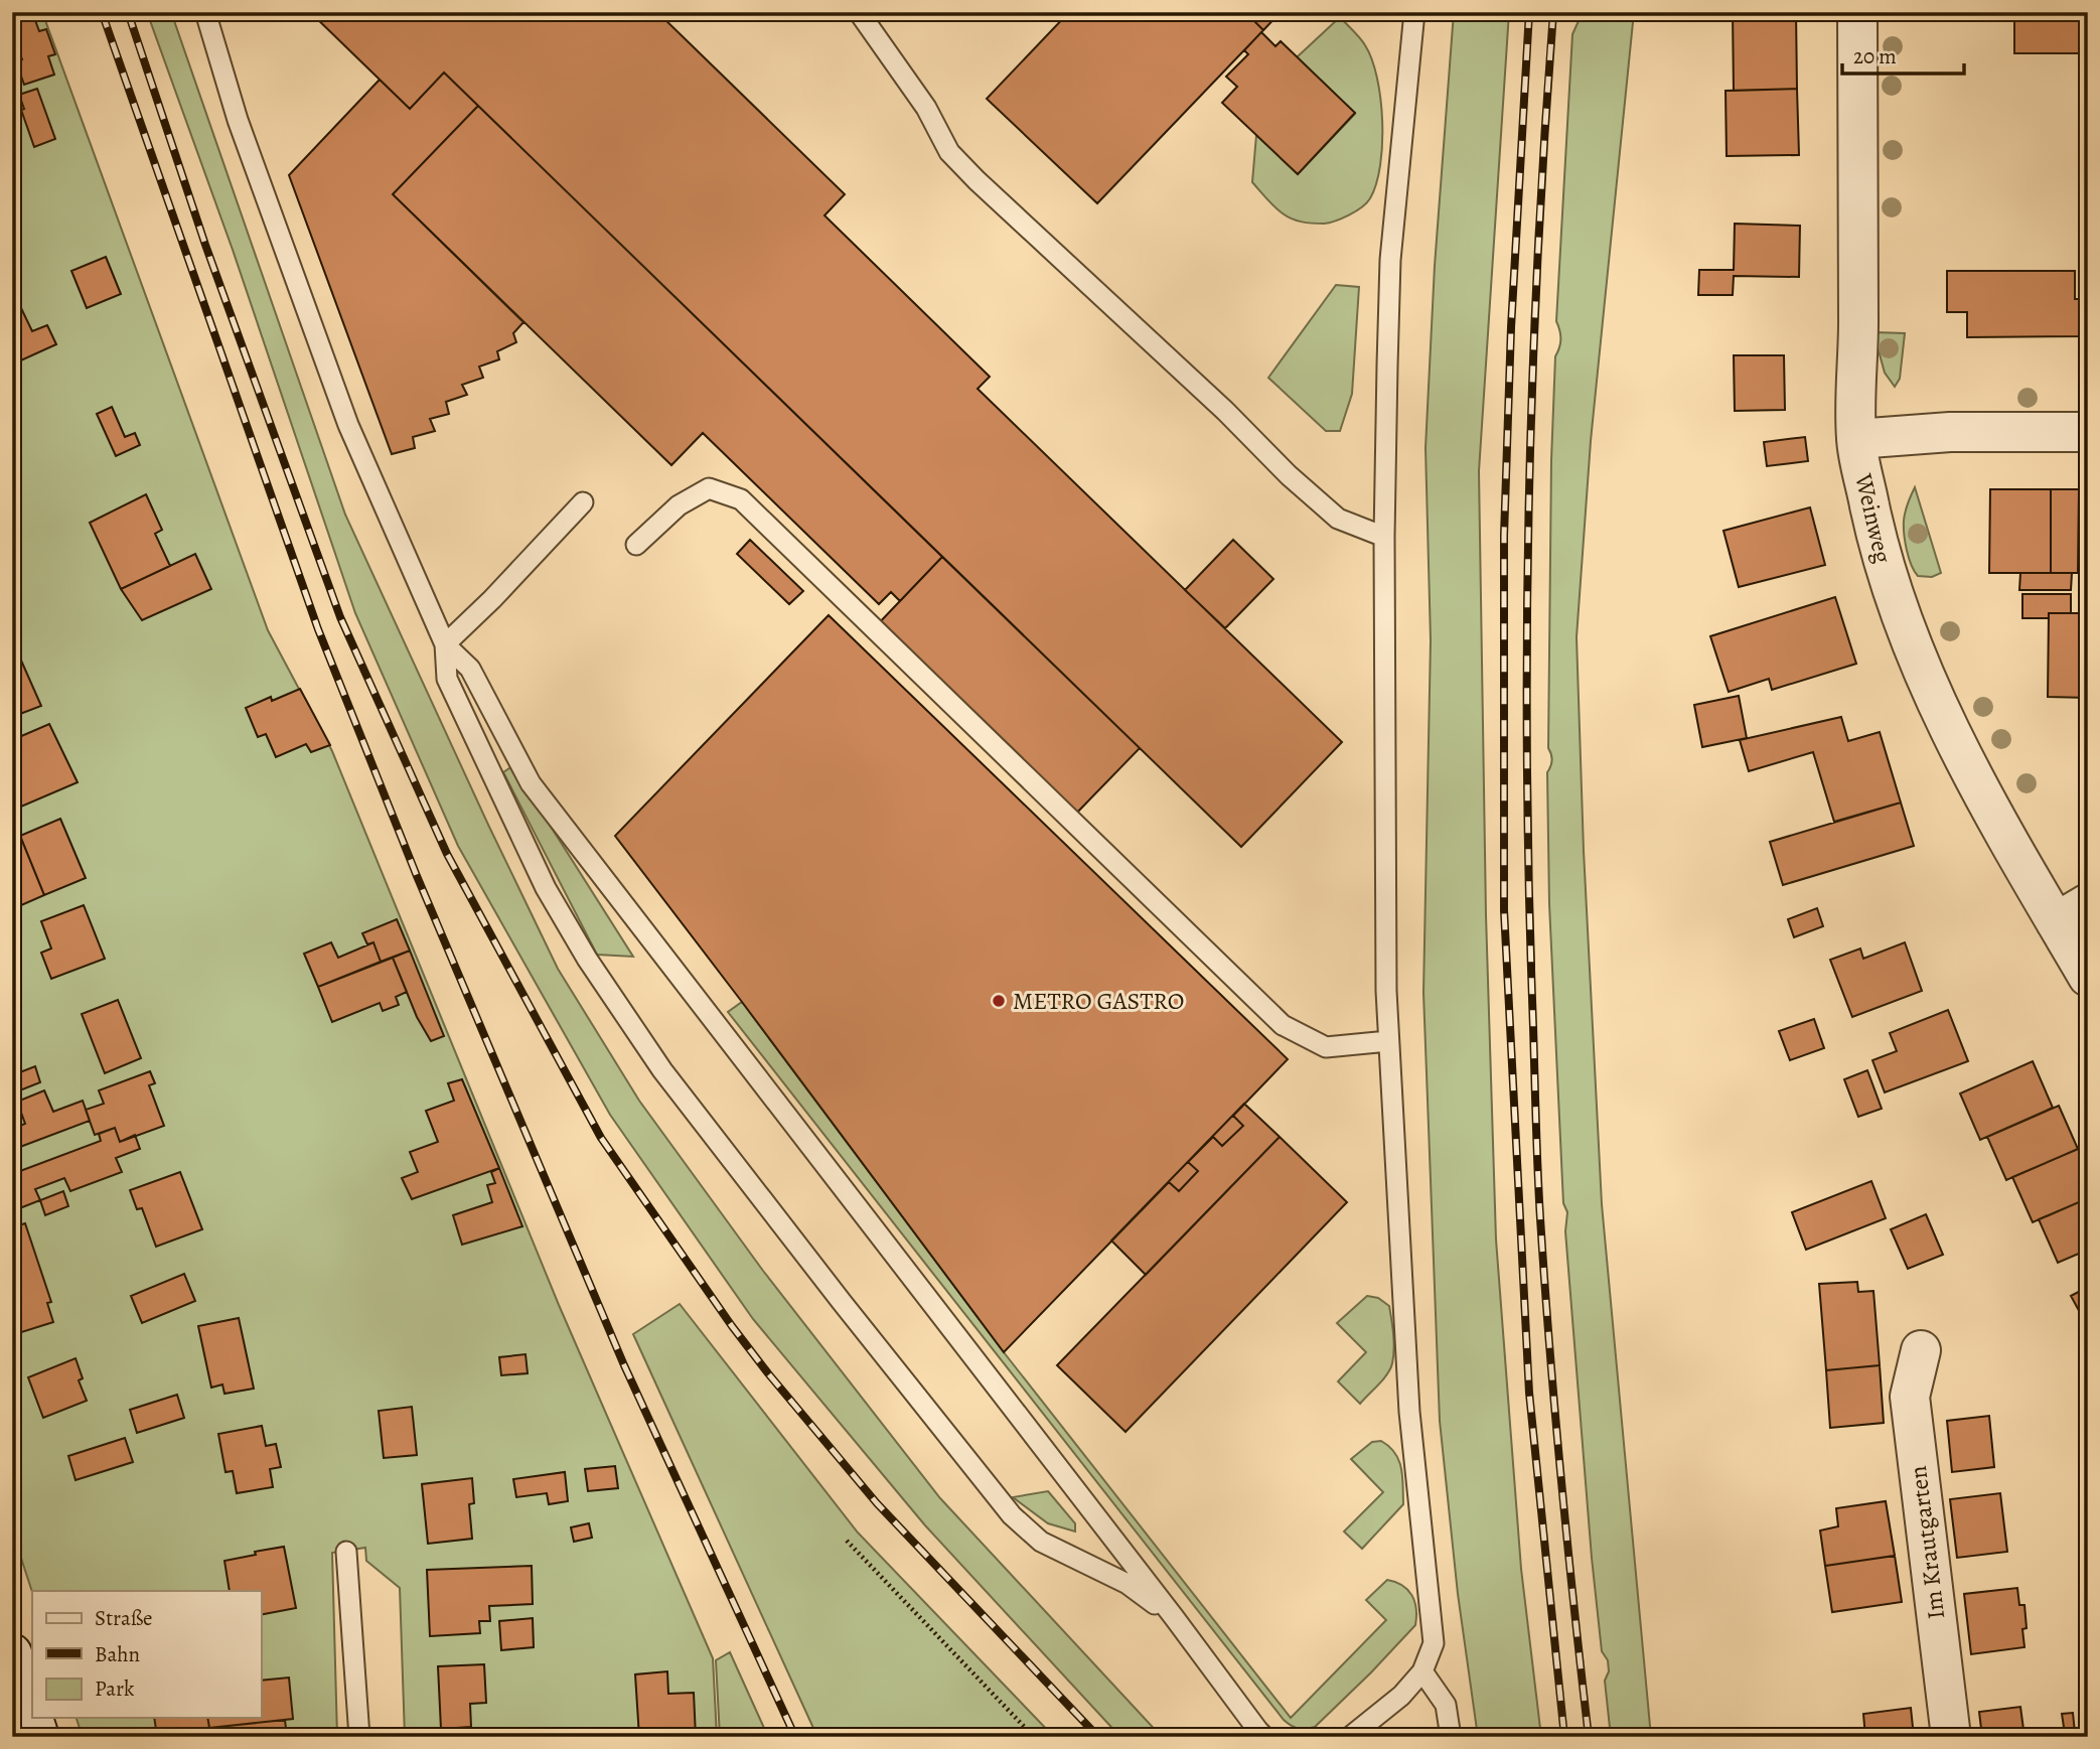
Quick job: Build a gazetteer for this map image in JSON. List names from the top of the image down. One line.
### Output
{"streets":{"street":["Weinweg","Im Krautgarten"]},"places":["METRO GASTRO"],"legend":["Straße","Bahn","Park"],"scale_bar":"20 m"}
